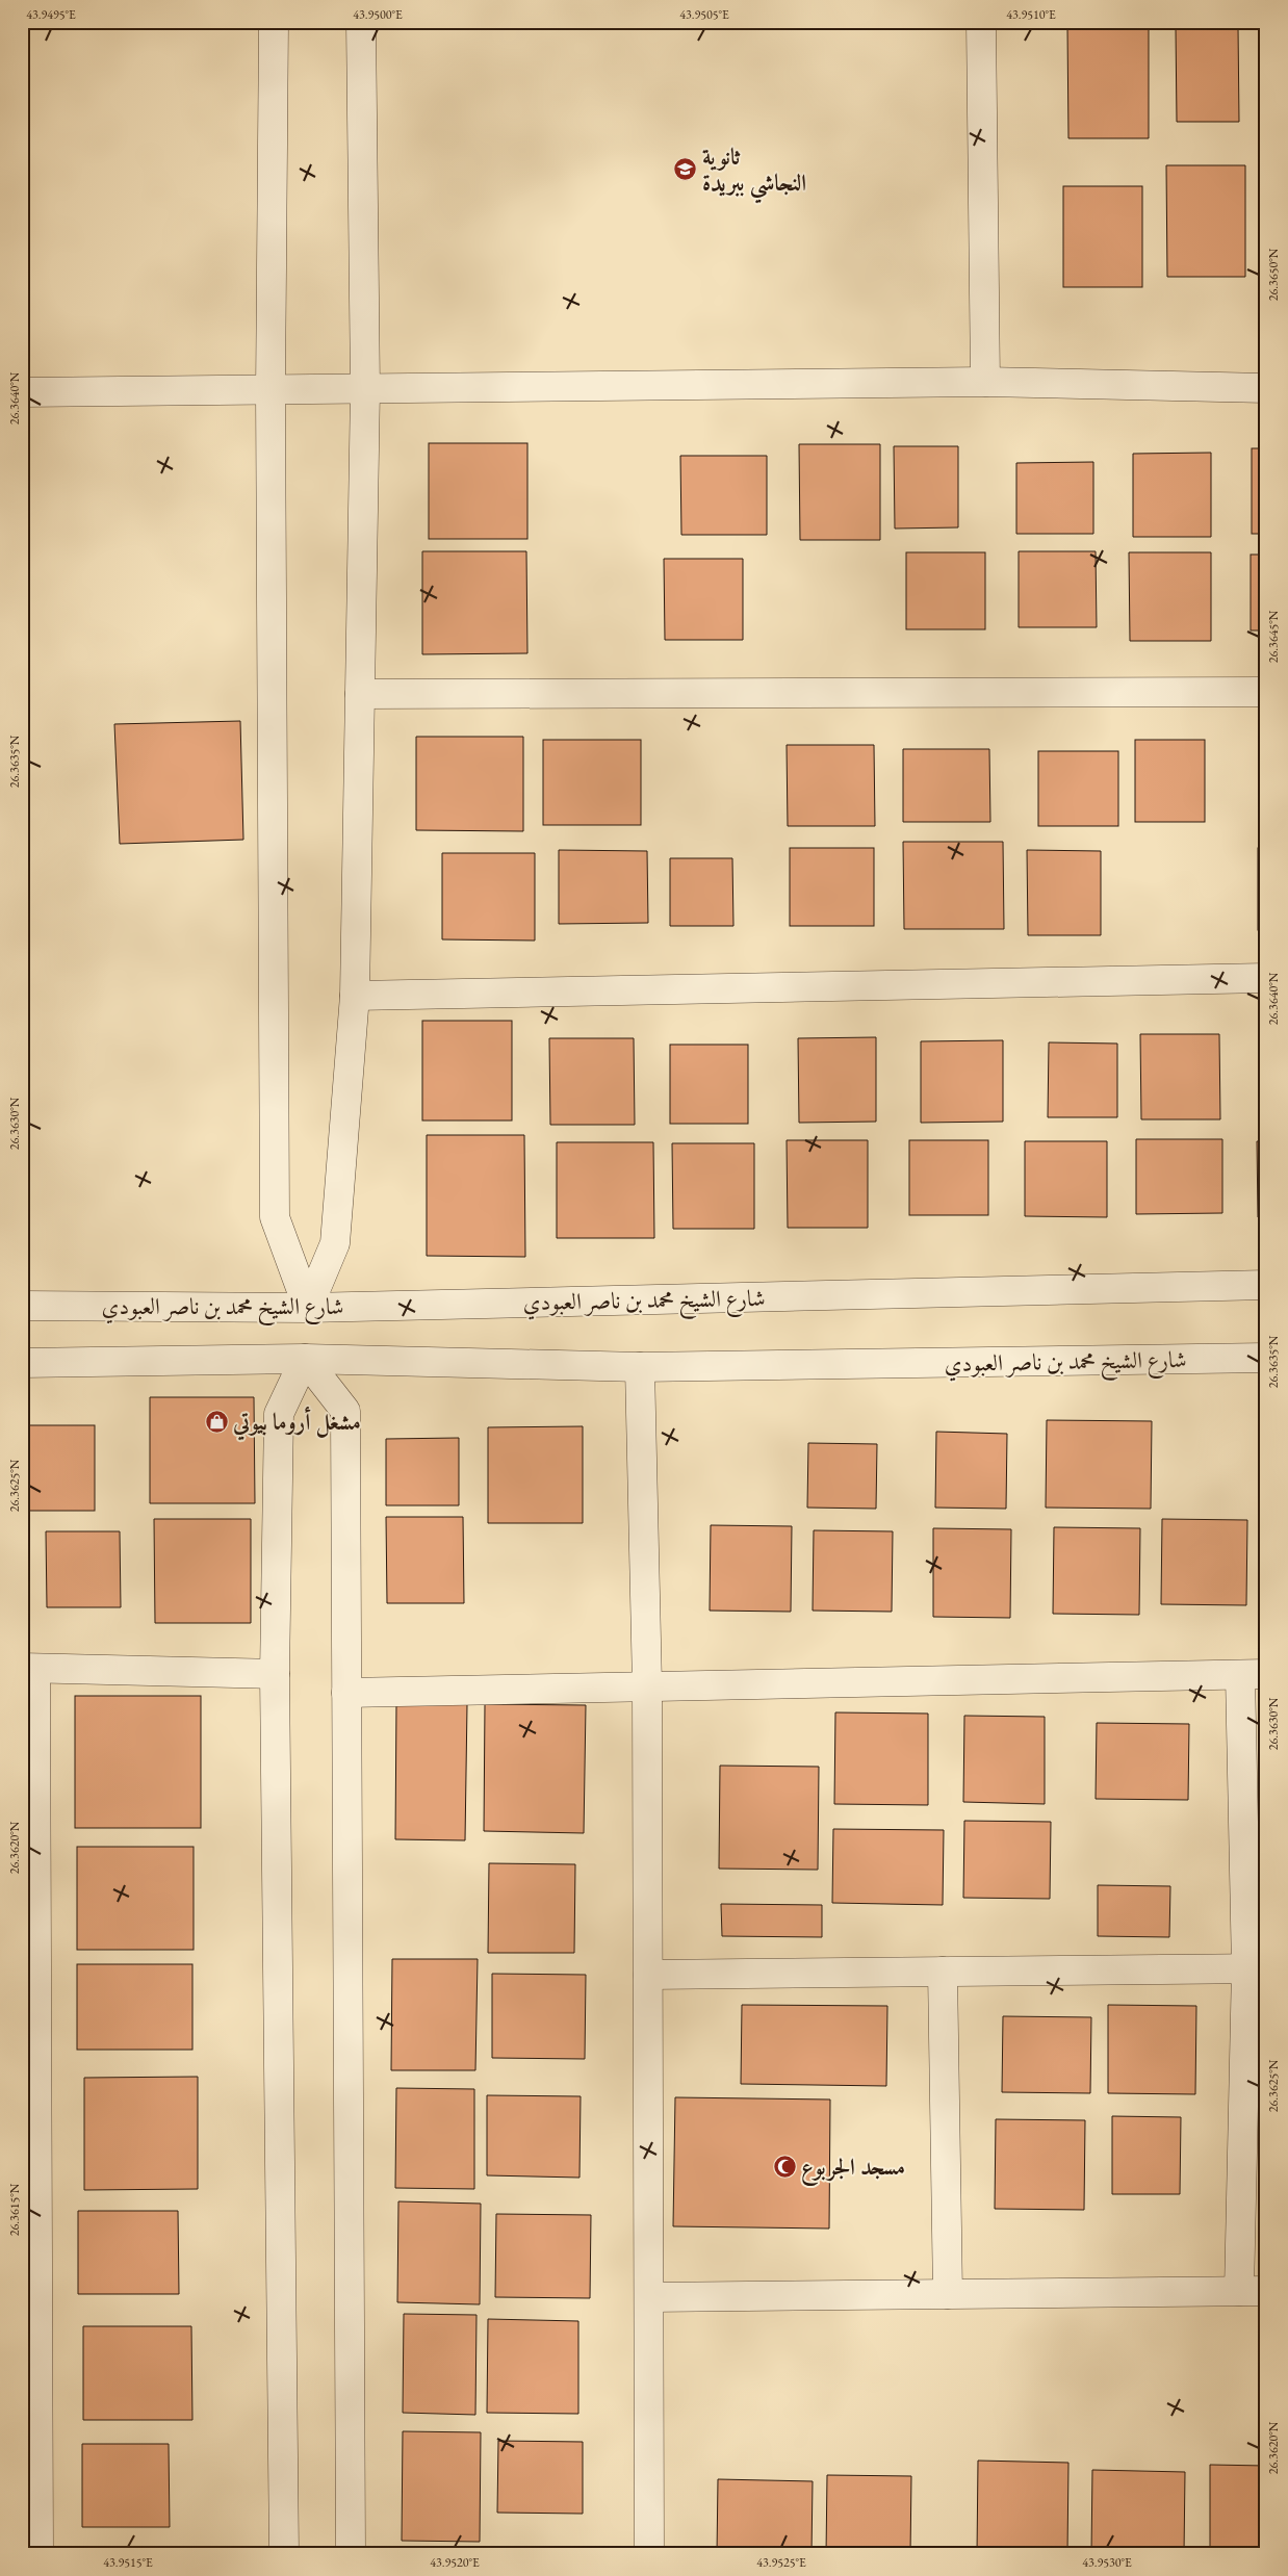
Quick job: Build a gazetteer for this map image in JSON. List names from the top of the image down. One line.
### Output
{"streets":{"street":["شارع الشيخ محمد بن ناصر العبودي"]},"places":{"school or university":["ثانوية النجاشي ببريدة"],"shop":["مشغل أروما بيوتي"],"mosque":["مسجد الجربوع"]},"coordinates":["43.9495°E","43.9500°E","43.9505°E","43.9510°E","26.3650°N","26.3640°N","26.3645°N","26.3635°N","26.3630°N","26.3625°N","26.3620°N","26.3615°N","43.9515°E","43.9520°E","43.9525°E","43.9530°E"]}
